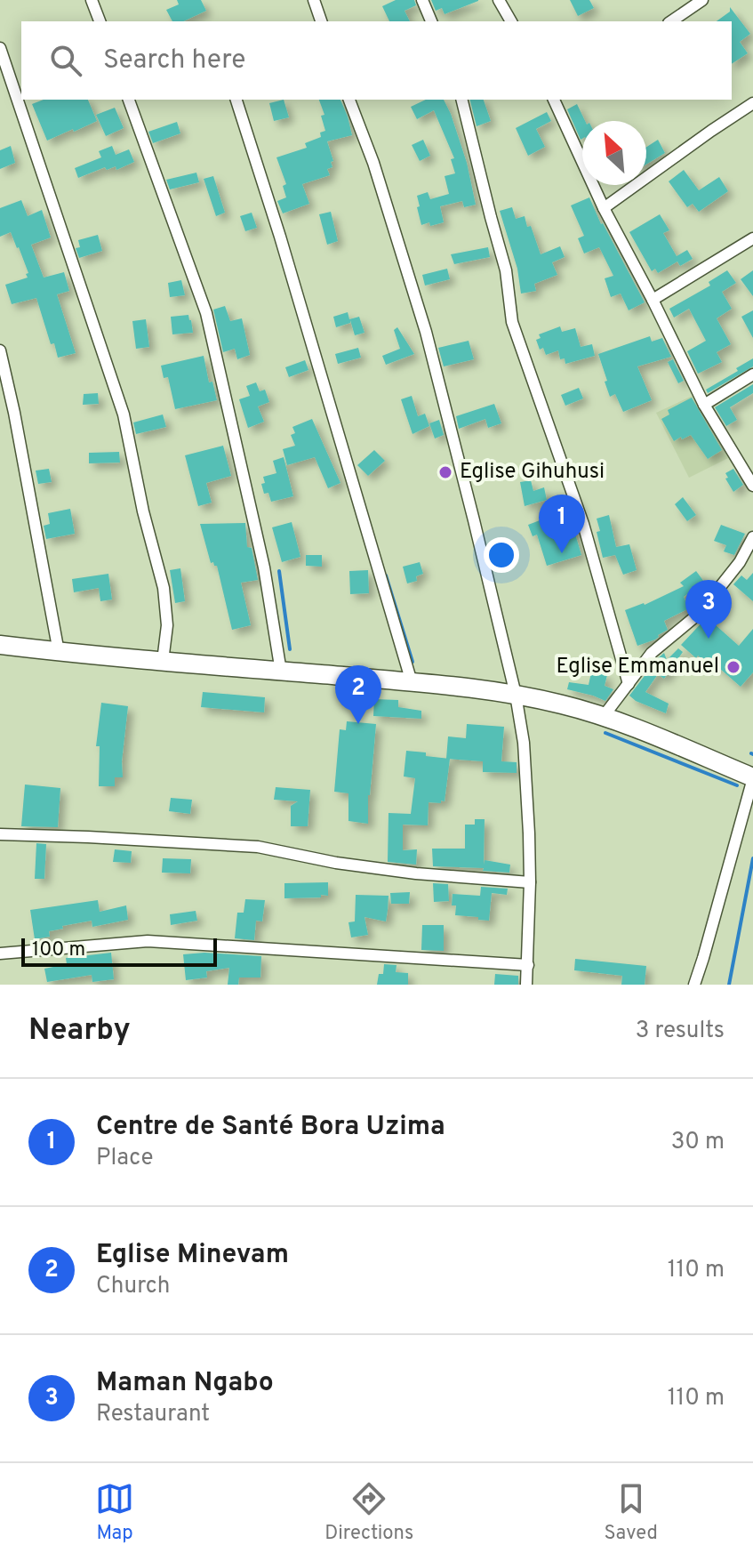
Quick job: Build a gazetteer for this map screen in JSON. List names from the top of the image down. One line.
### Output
{"places":["Eglise Gihuhusi","Eglise Emmanuel"],"scale_bar":"100 m","north":"top left","page":{"search":"Search here","pins":["1","3","2"],"scale":"100 m","heading":["Nearby","3 results"],"list":[{"mark":"1","name":"Centre de Santé Bora Uzima","note":"Place","value":"30 m"},{"mark":"2","name":"Eglise Minevam","note":"Church","value":"110 m"},{"mark":"3","name":"Maman Ngabo","note":"Restaurant","value":"110 m"}],"nav":["Map","Directions","Saved"]}}
